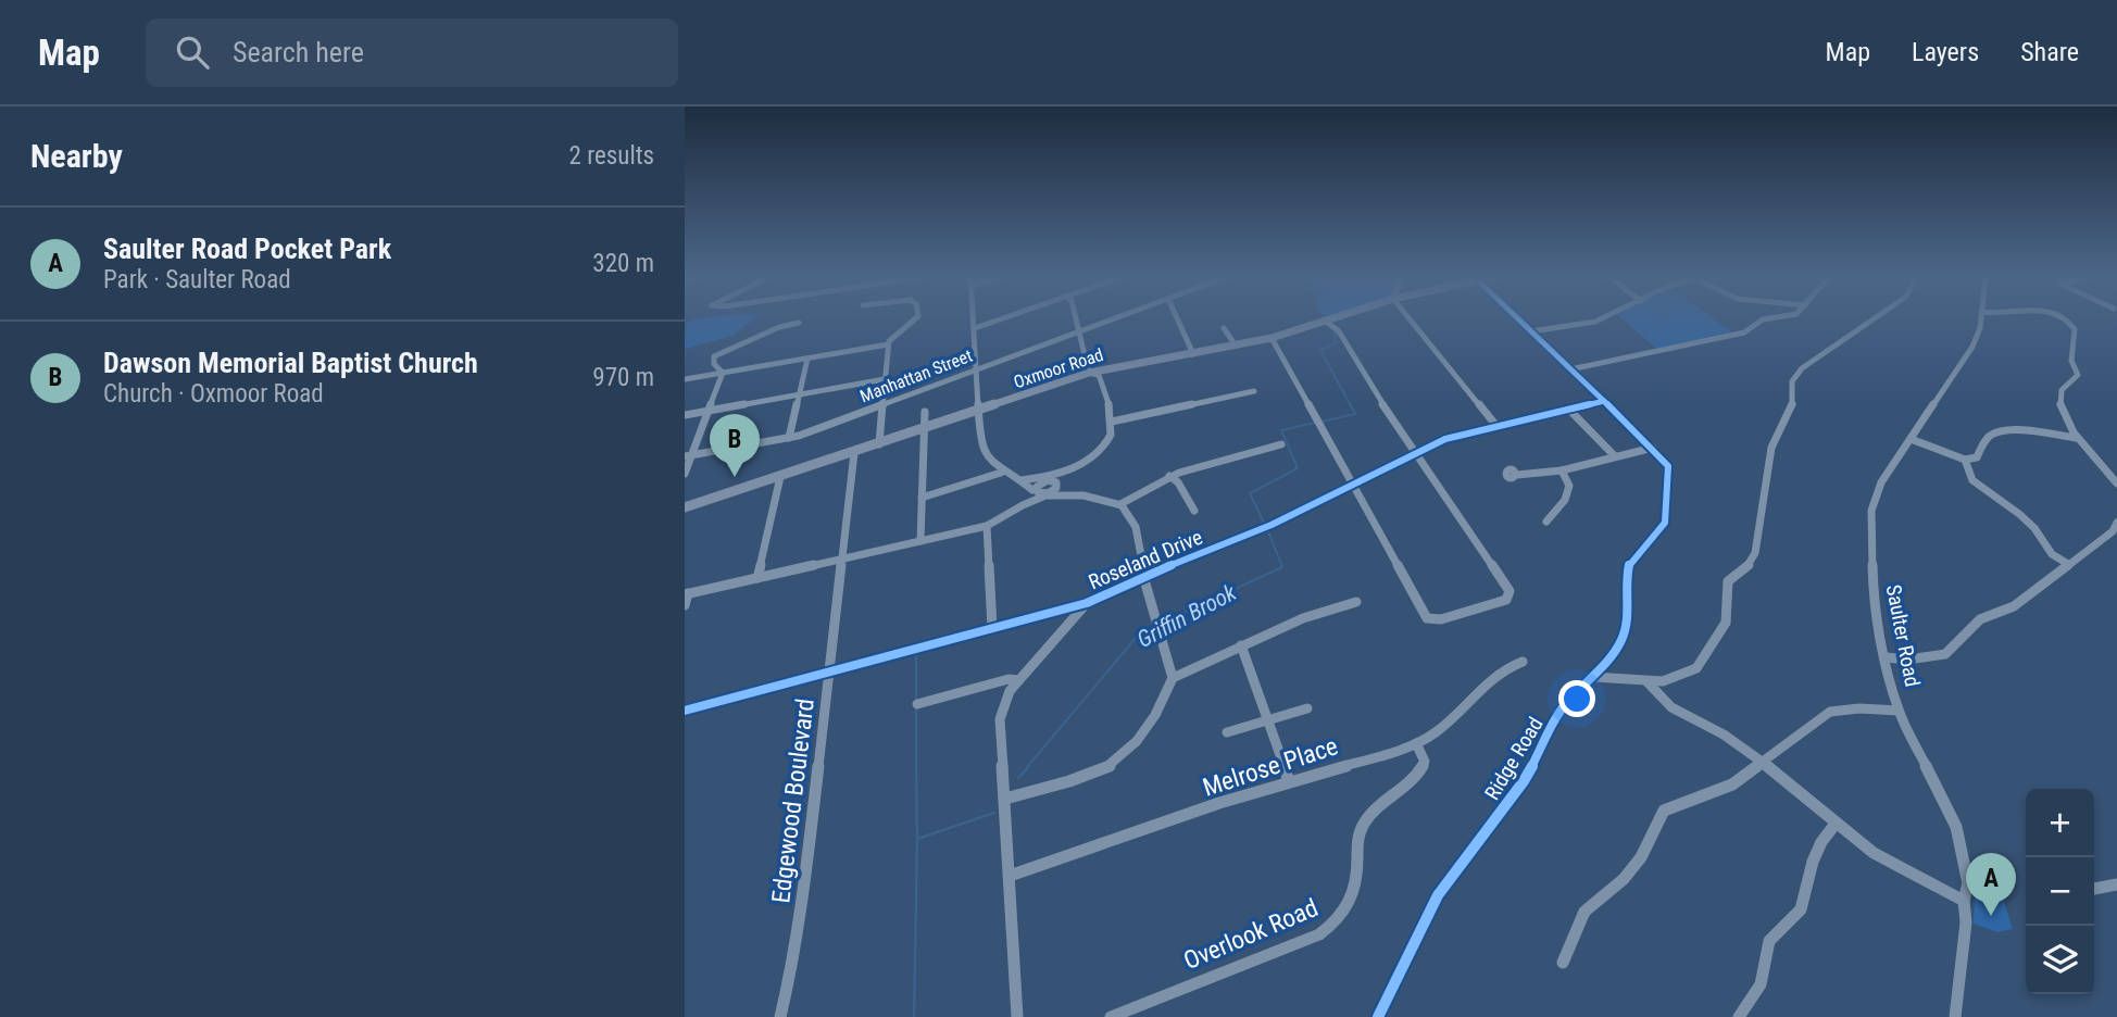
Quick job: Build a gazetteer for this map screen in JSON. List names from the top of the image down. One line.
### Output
{"streets":{"main road":["Oxmoor Road"],"street":["Manhattan Street","Roseland Drive","Saulter Road","Ridge Road","Melrose Place","Edgewood Boulevard","Overlook Road"]},"crossings":[["Oxmoor Road","Edgewood Boulevard"],["Roseland Drive","Ridge Road"],["Roseland Drive","Edgewood Boulevard"],["Melrose Place","Overlook Road"]],"water":["Griffin Brook"],"page":{"header":"Map","search":"Search here","nav":["Map","Layers","Share"],"heading":["Nearby","2 results"],"list":[{"mark":"A","name":"Saulter Road Pocket Park","note":"Park · Saulter Road","value":"320 m"},{"mark":"B","name":"Dawson Memorial Baptist Church","note":"Church · Oxmoor Road","value":"970 m"}],"pins":["B","A"],"map_buttons":["+","−"]}}
